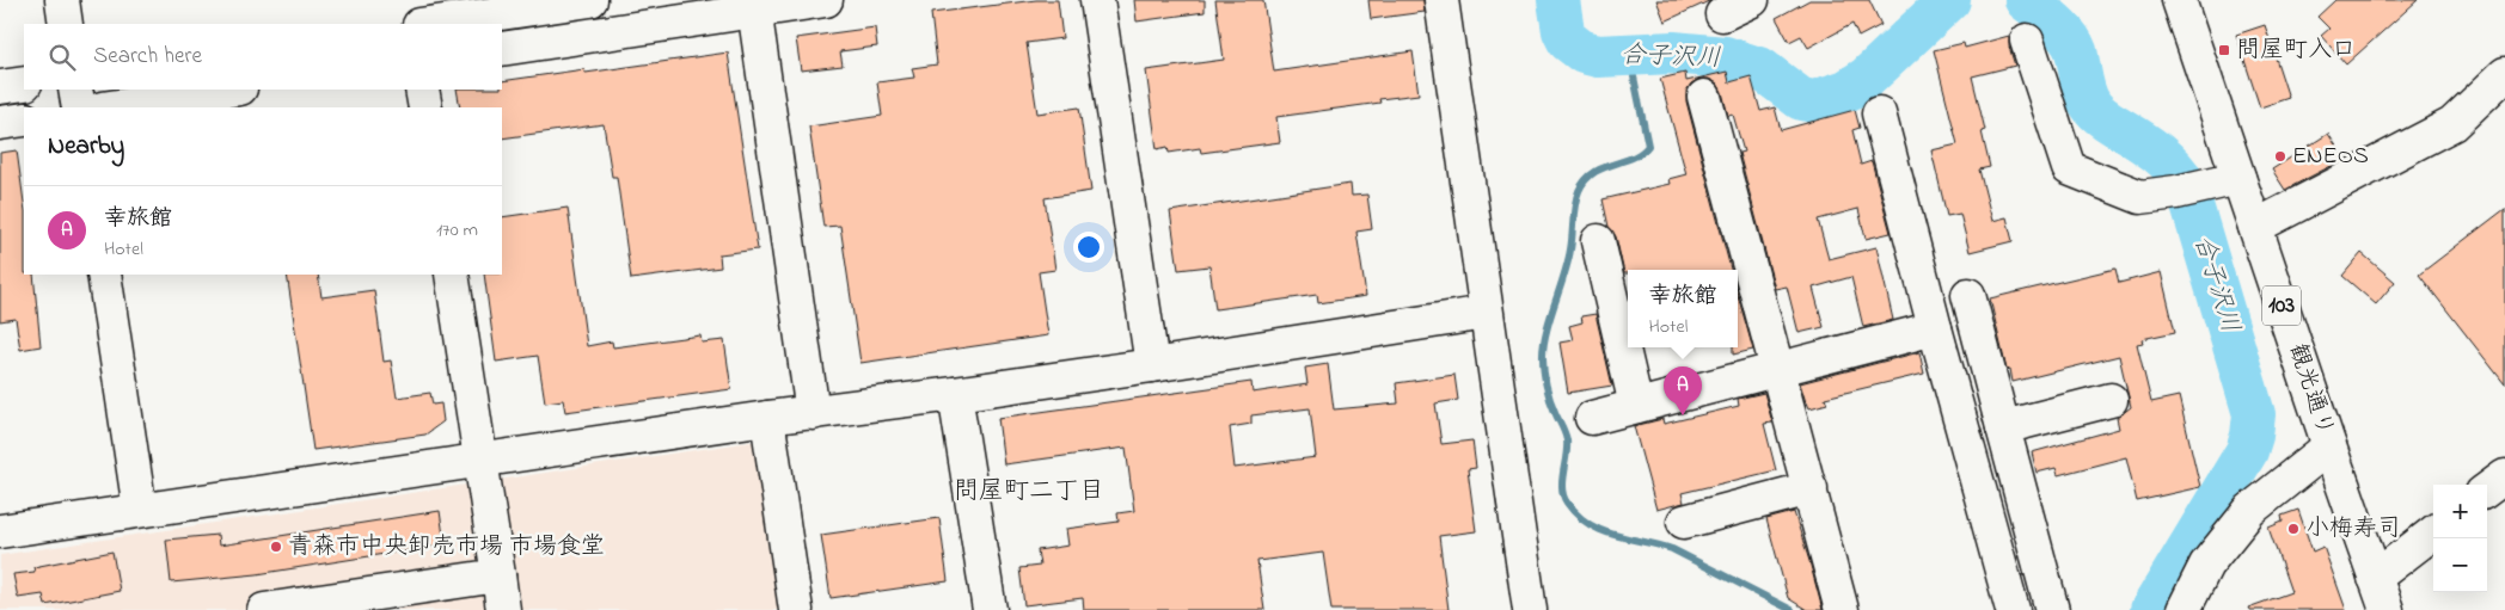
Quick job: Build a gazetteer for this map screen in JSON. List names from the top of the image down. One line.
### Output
{"streets":{"main road":["103","観光通り"]},"districts":["問屋町二丁目"],"water":["合子沢川"],"places":{"transit":["問屋町入口"],"other":["ENEOS","小梅寿司","青森市中央卸売市場 市場食堂"]},"page":{"search":"Search here","heading":"Nearby","list":[{"mark":"A","name":"幸旅館","note":"Hotel","value":"170 m"}],"popup":["幸旅館","Hotel"],"pins":"A","map_buttons":["+","−"]}}
